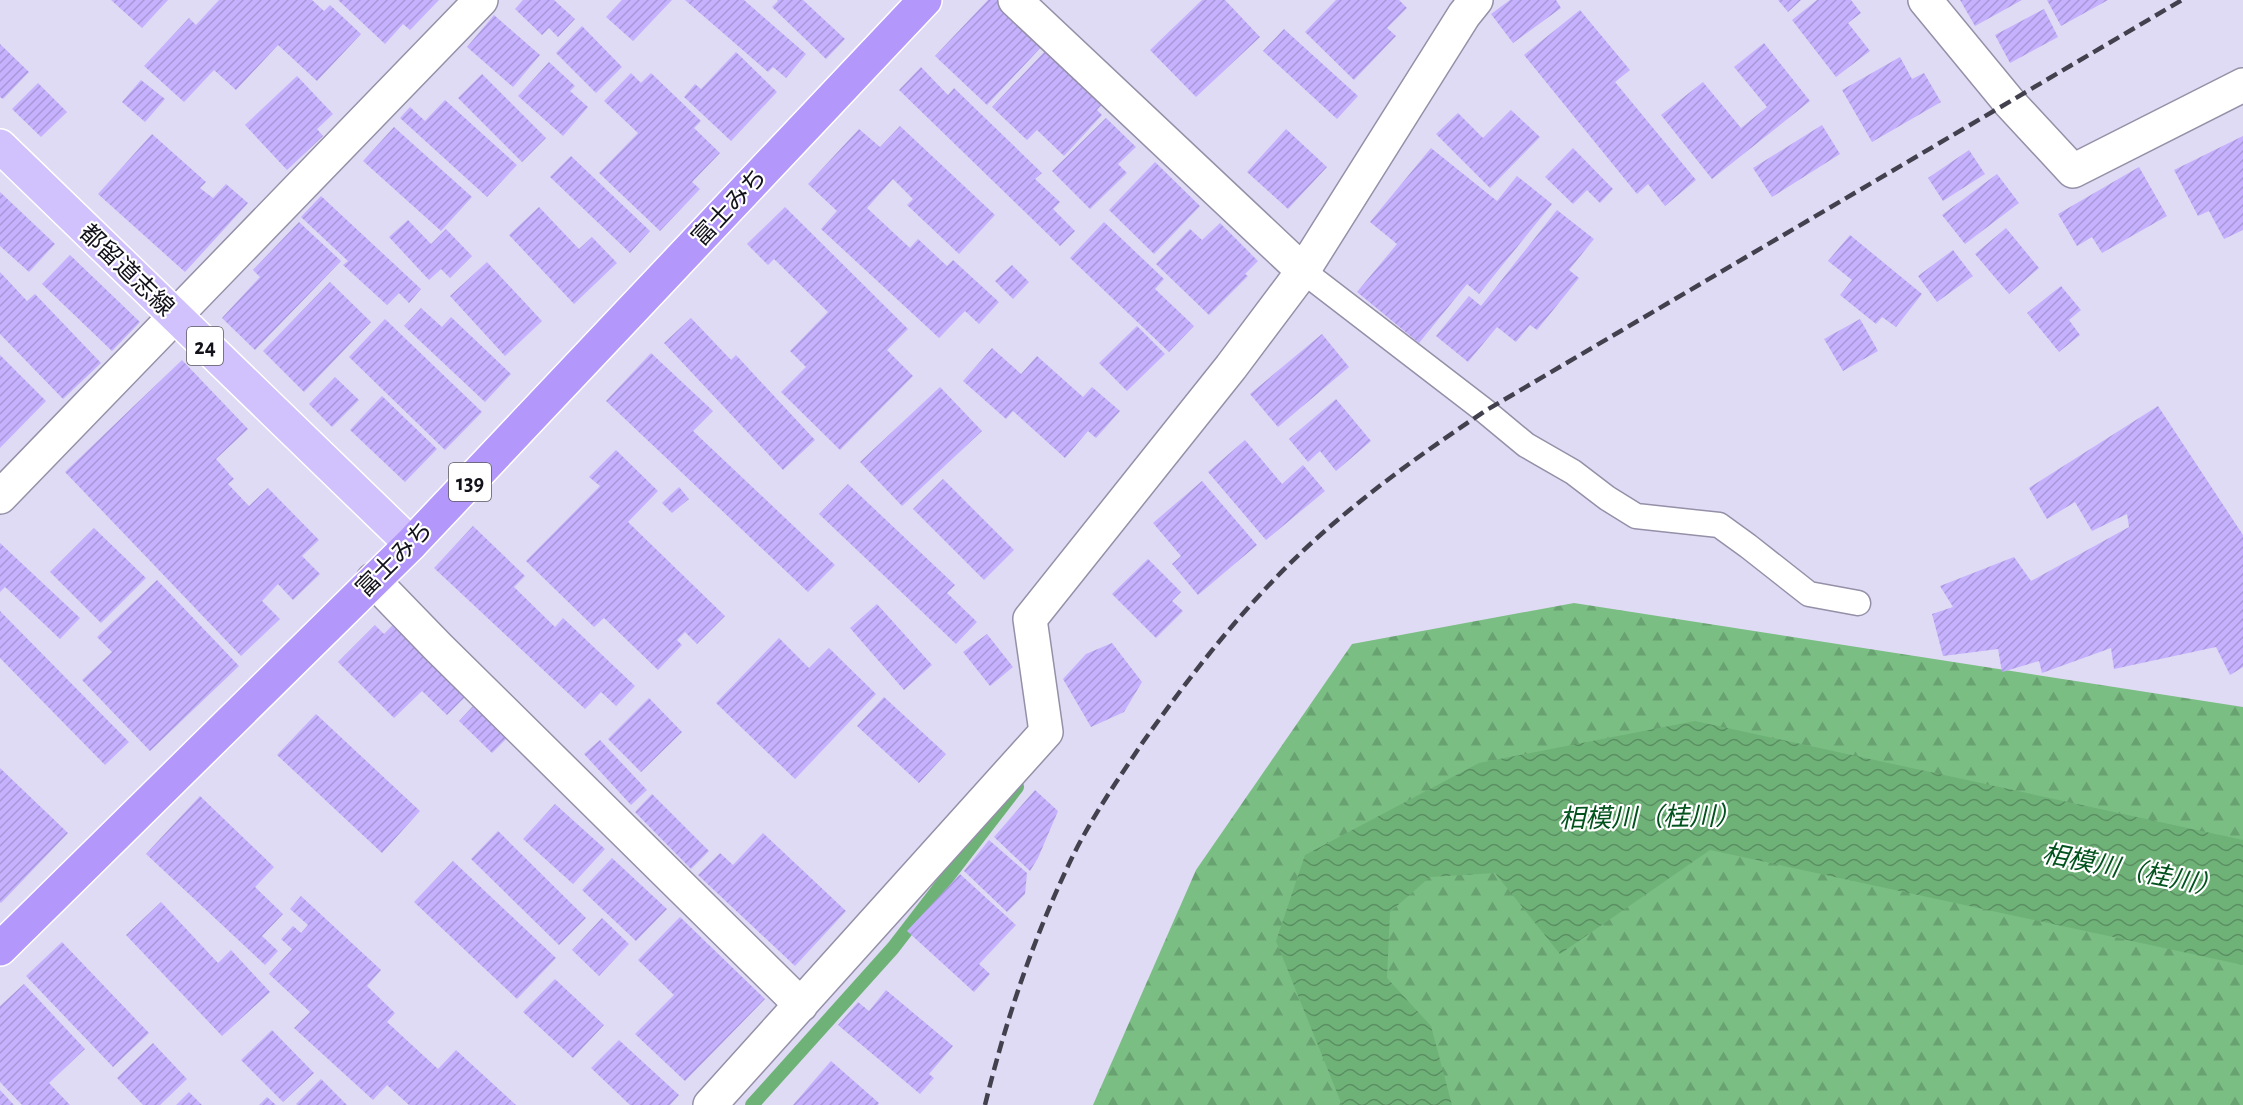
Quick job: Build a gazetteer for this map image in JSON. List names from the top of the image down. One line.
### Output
{"streets":{"highway":["富士みち","139"],"main road":["都留道志線","24"]},"crossings":[["富士みち","都留道志線"]],"water":["相模川（桂川）"]}
